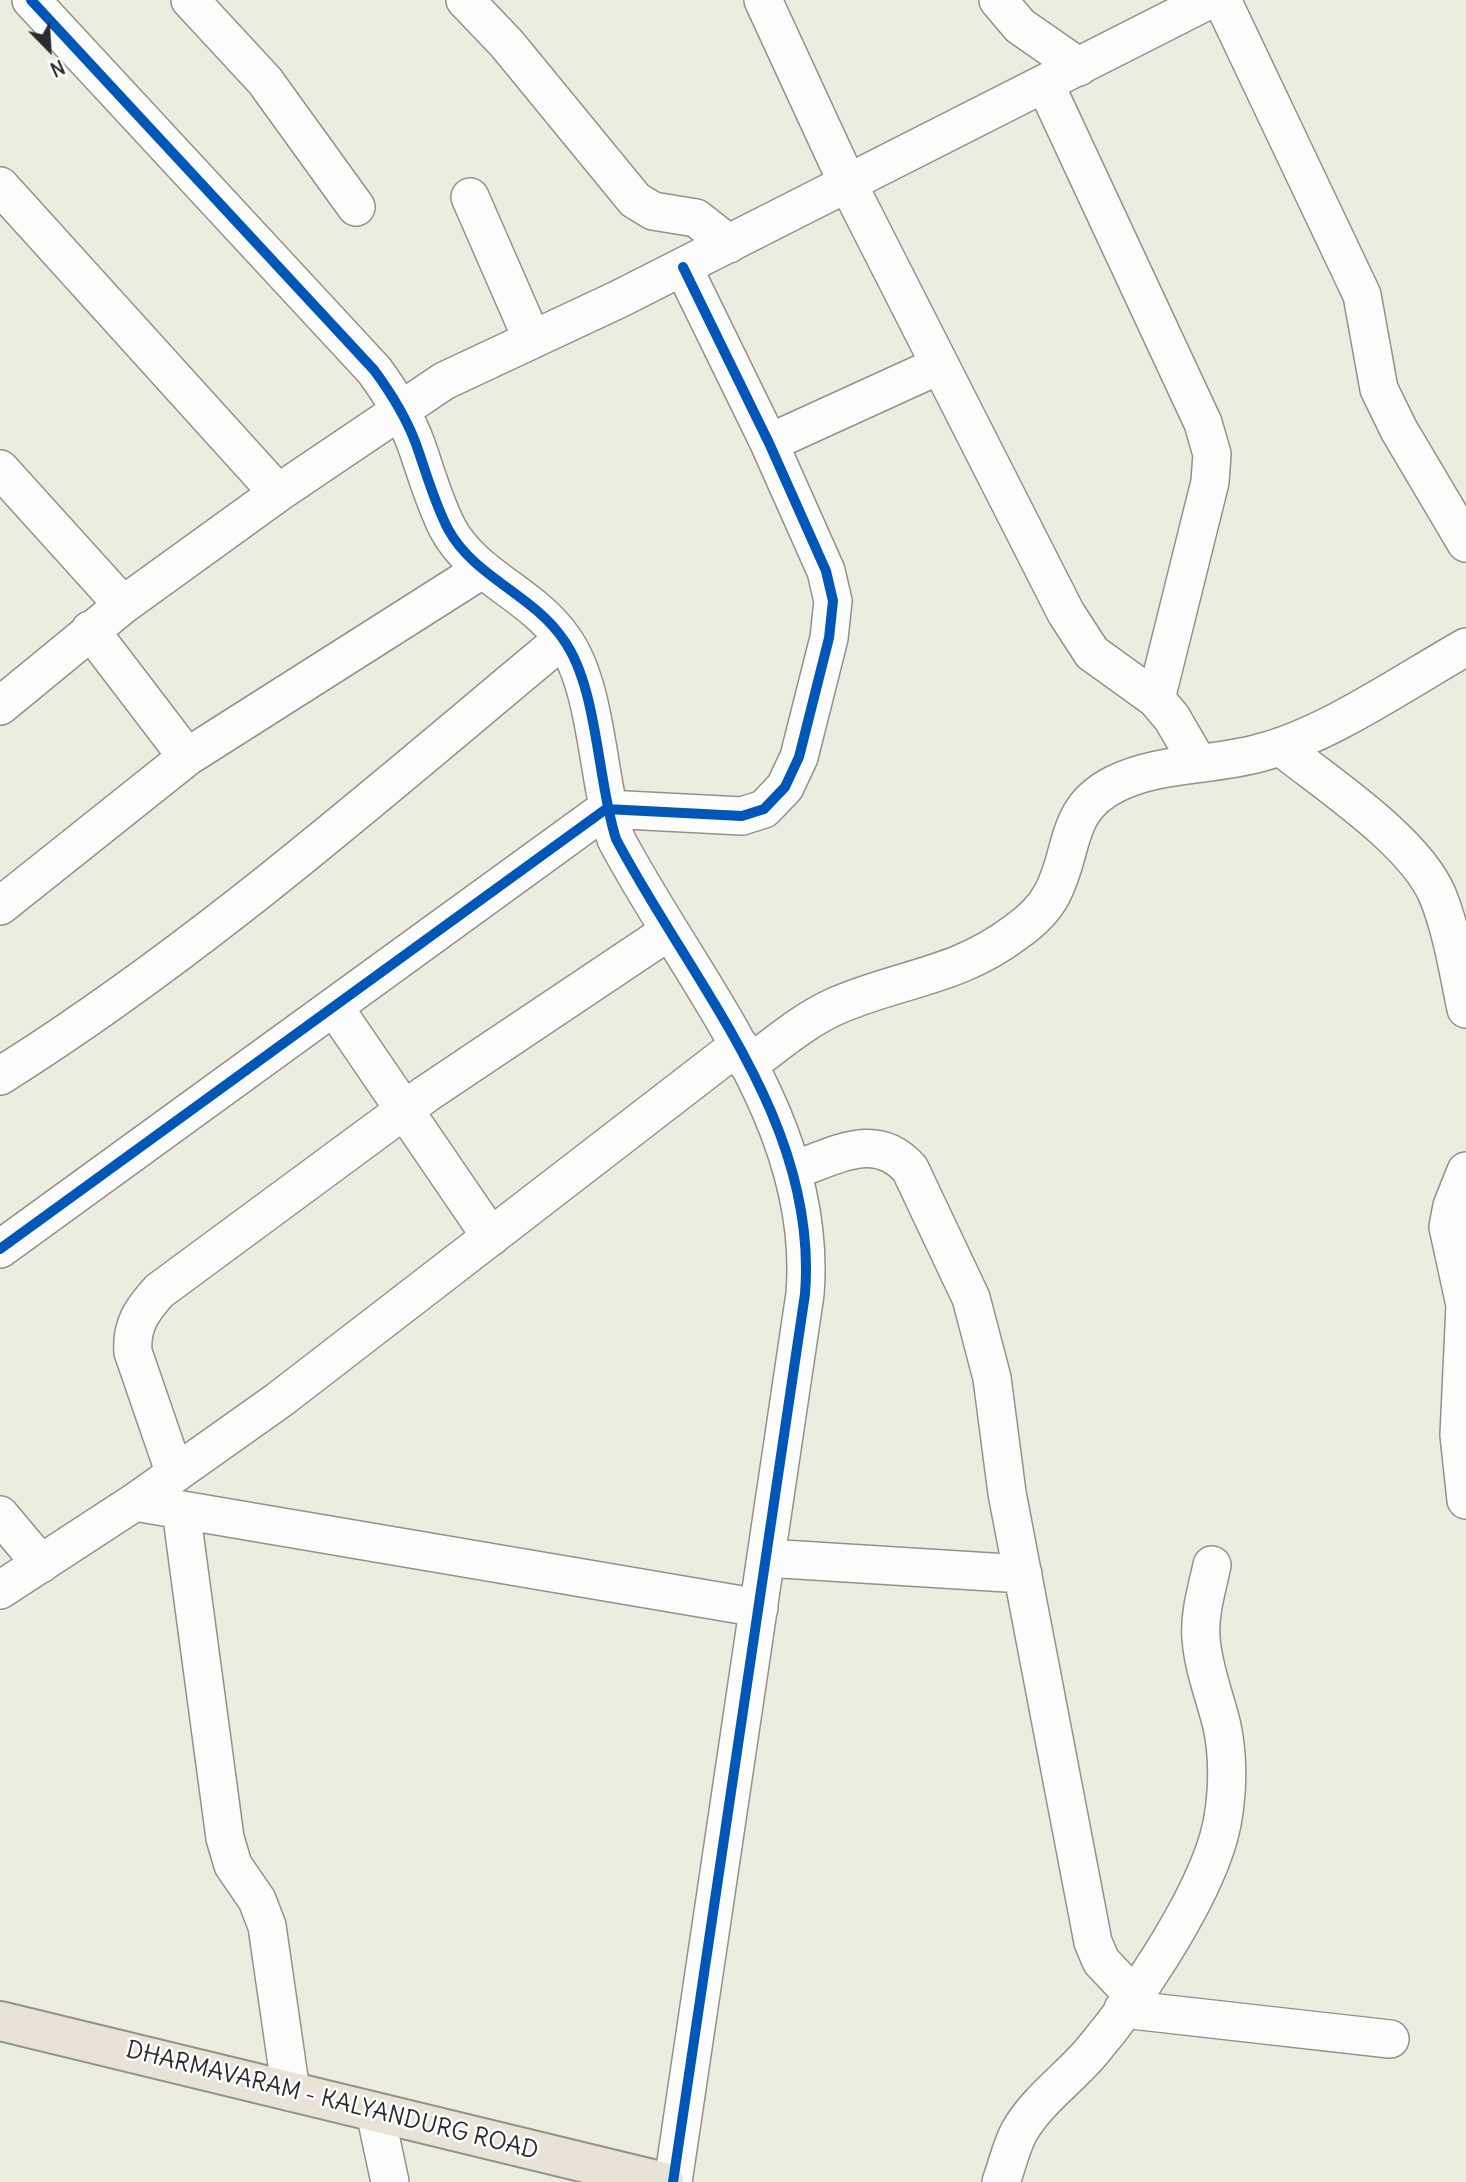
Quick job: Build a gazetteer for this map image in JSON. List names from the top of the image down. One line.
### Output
{"streets":{"main road":["DHARMAVARAM - KALYANDURG ROAD"]},"north":"bottom right"}
